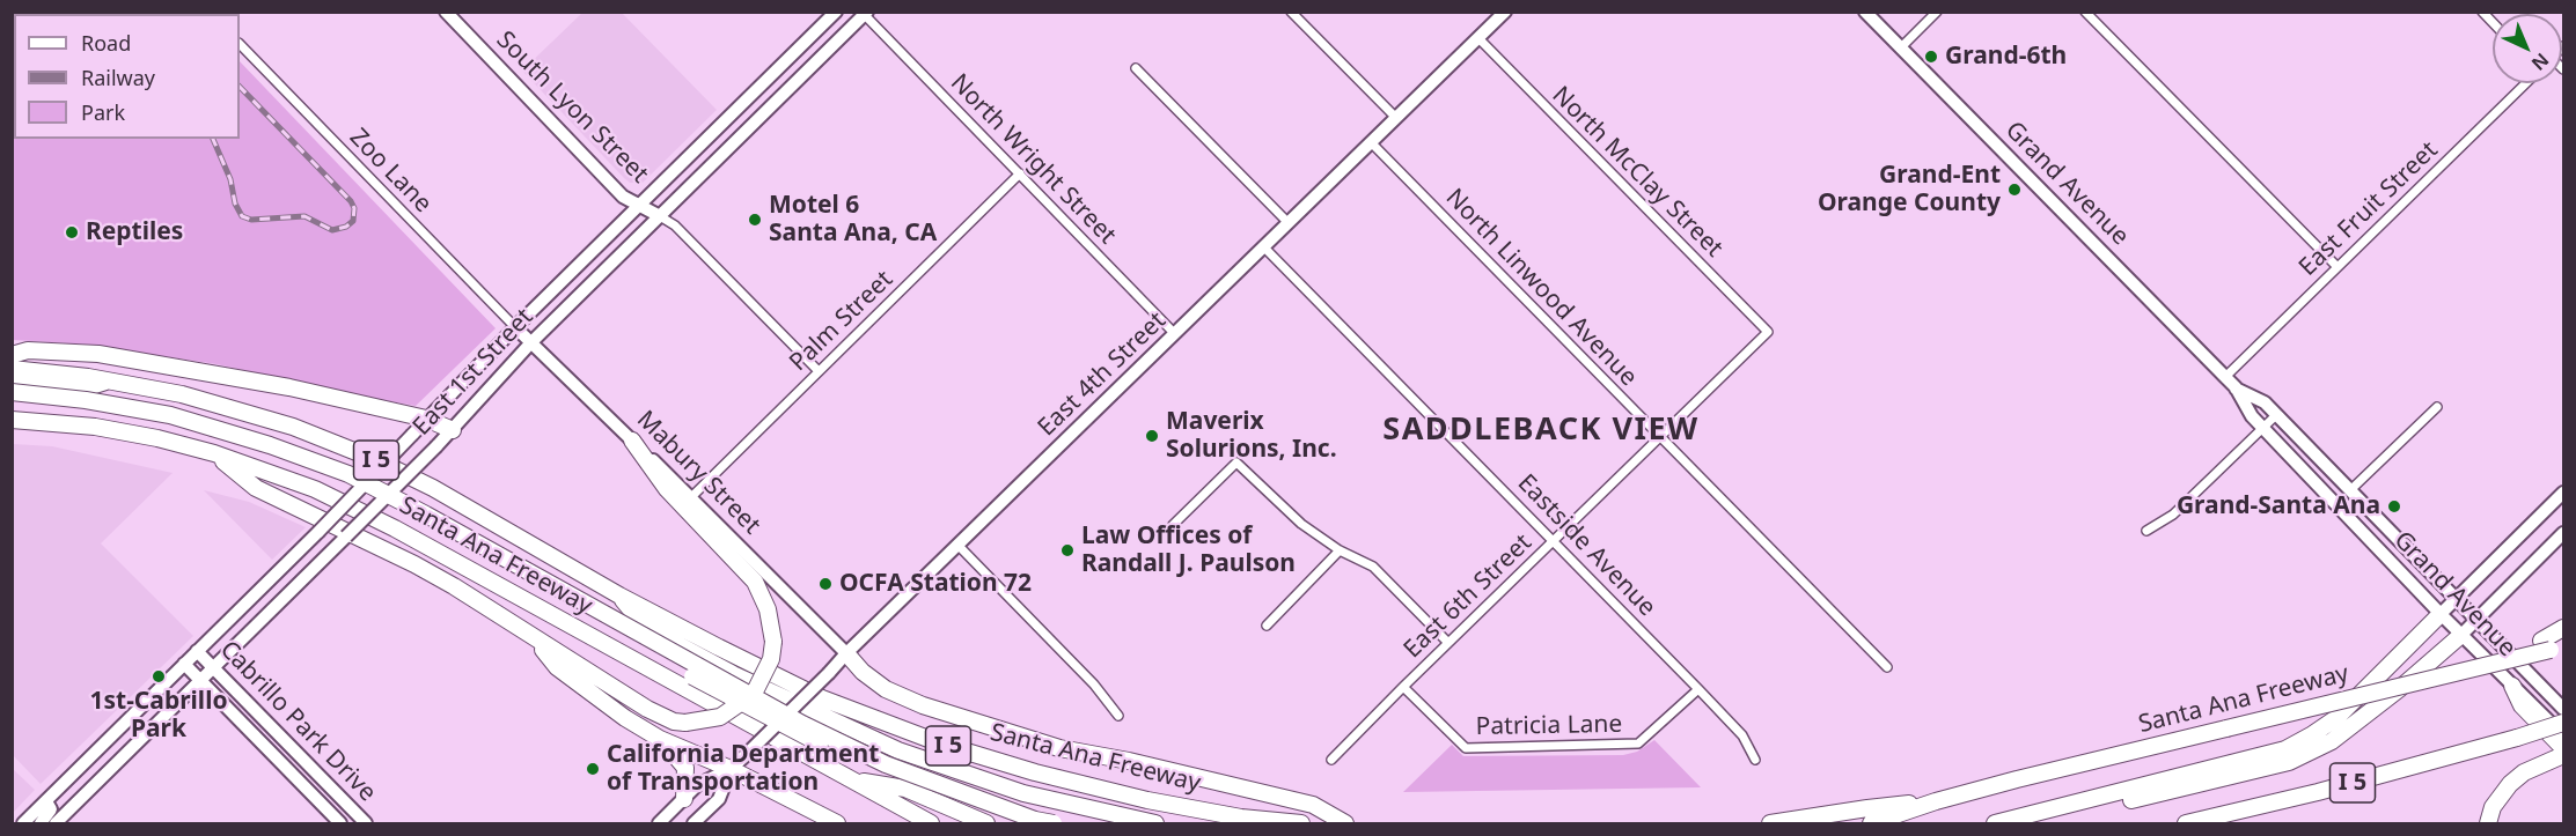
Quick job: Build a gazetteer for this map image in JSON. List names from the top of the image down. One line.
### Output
{"streets":{"highway":["I 5","Santa Ana Freeway"],"main road":["South Lyon Street","Grand Avenue","East 1st Street","East 4th Street","Mabury Street","Cabrillo Park Drive"],"street":["North Wright Street","Zoo Lane","North McClay Street","East Fruit Street","North Linwood Avenue","Palm Street","Eastside Avenue","East 6th Street","Patricia Lane"]},"crossings":[["South Lyon Street","East 1st Street"],["North Wright Street","Palm Street"],["North Wright Street","East 1st Street"],["North Wright Street","East 4th Street"],["Zoo Lane","East 1st Street"],["Zoo Lane","Mabury Street"],["North McClay Street","East 4th Street"],["North McClay Street","East 6th Street"],["Grand Avenue","East Fruit Street"],["North Linwood Avenue","East 4th Street"],["North Linwood Avenue","East 6th Street"],["Palm Street","Mabury Street"],["East 1st Street","Mabury Street"],["East 1st Street","Cabrillo Park Drive"],["East 4th Street","Mabury Street"],["East 4th Street","Eastside Avenue"],["Eastside Avenue","East 6th Street"],["Eastside Avenue","Patricia Lane"],["East 6th Street","Patricia Lane"]],"districts":["SADDLEBACK VIEW"],"places":["Grand-6th","Grand-Ent Orange County","Motel 6 Santa Ana, CA","Reptiles","Maverix Solurions, Inc.","Grand-Santa Ana","Law Offices of Randall J. Paulson","OCFA Station 72","1st-Cabrillo Park","California Department of Transportation"],"legend":["Road","Railway","Park"],"north":"bottom right"}
